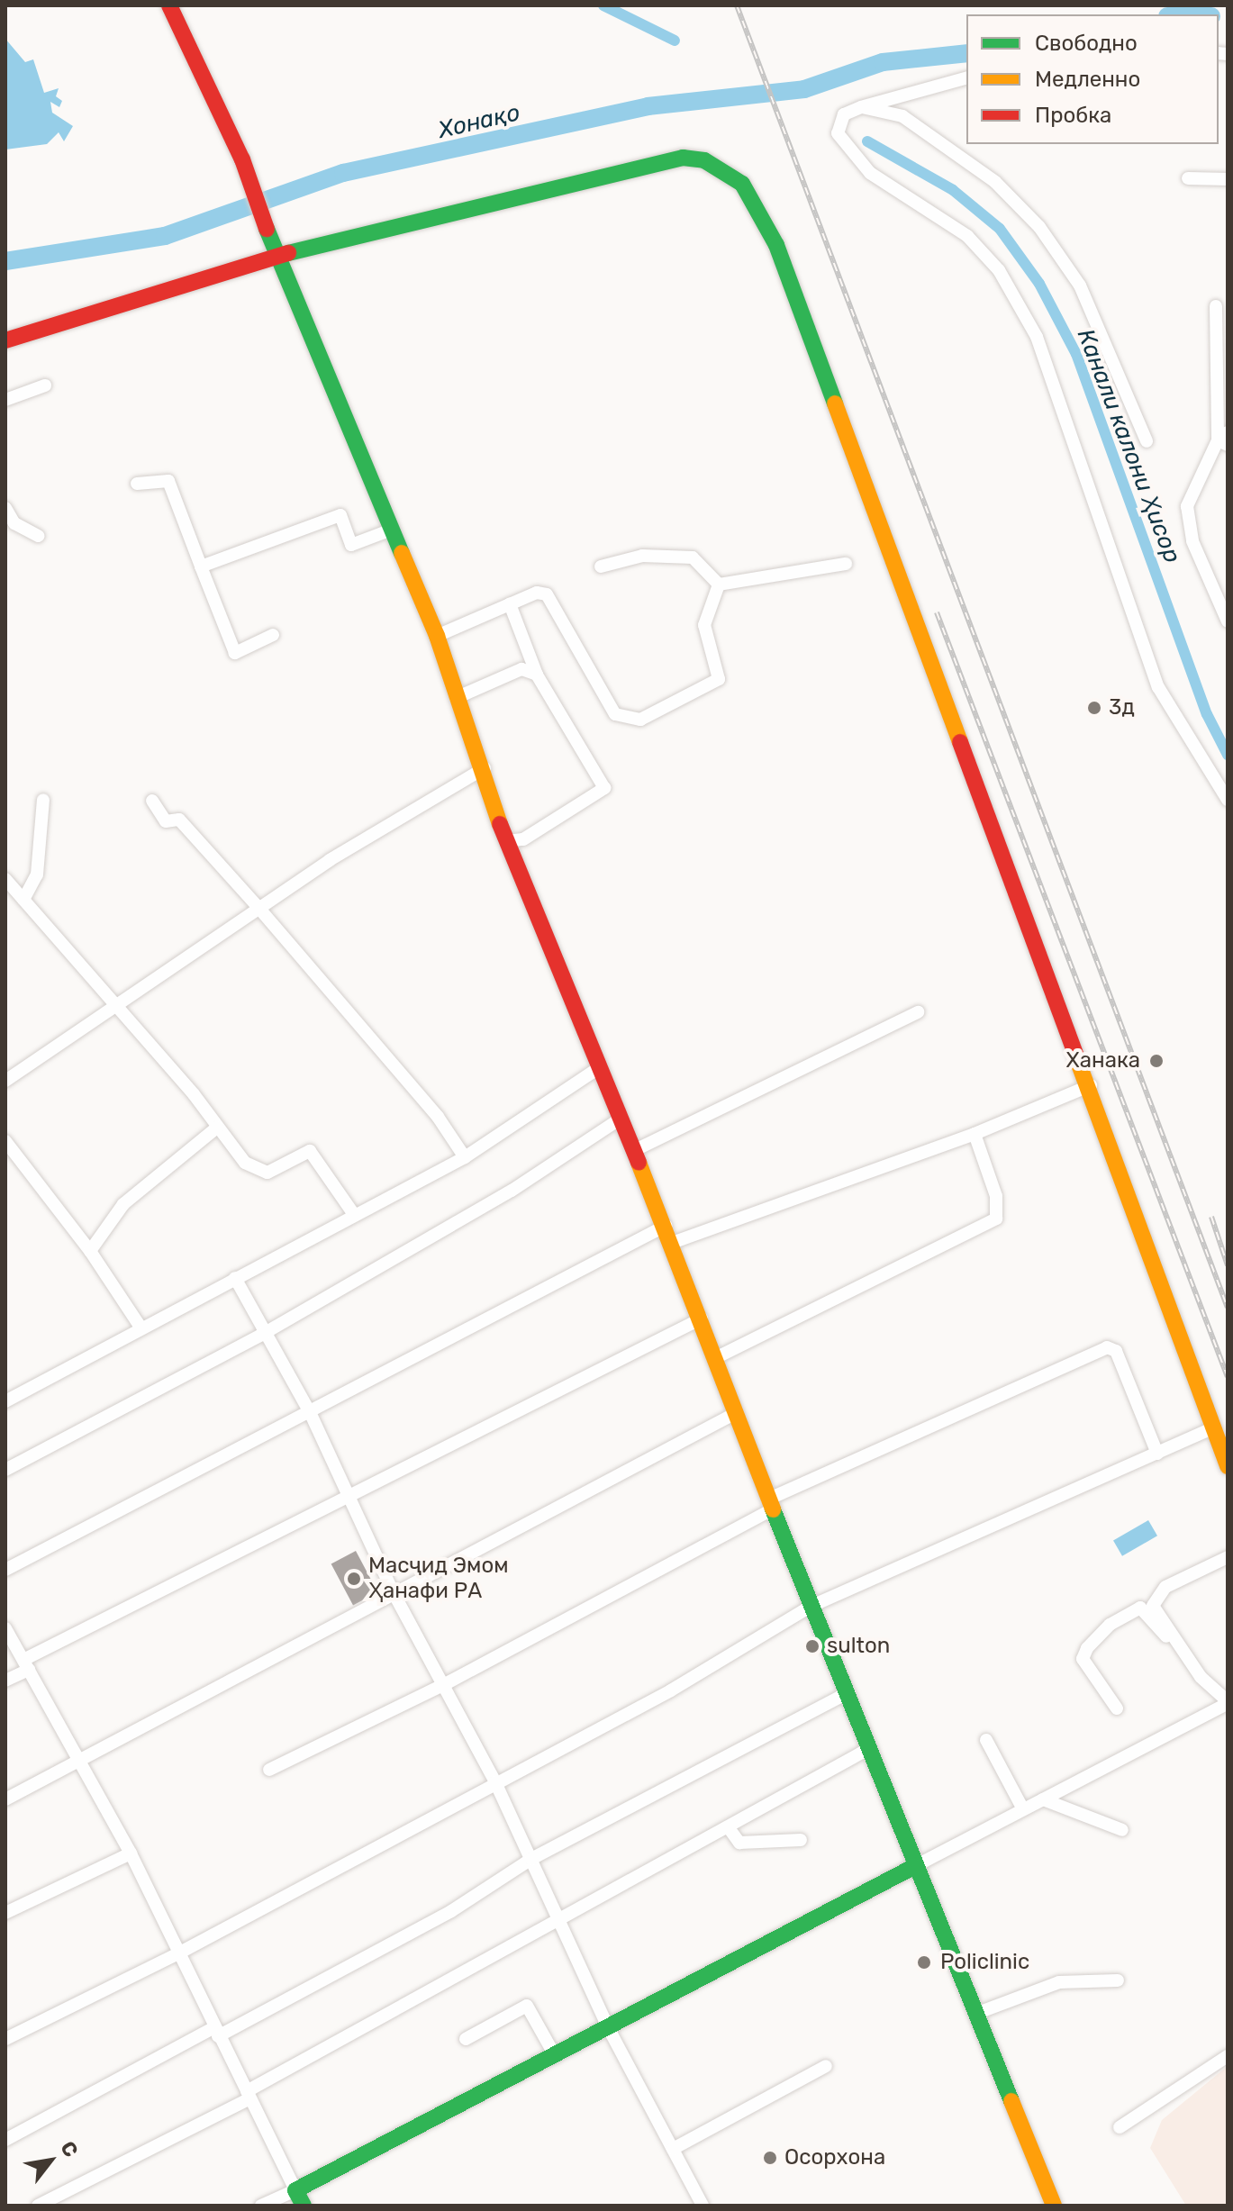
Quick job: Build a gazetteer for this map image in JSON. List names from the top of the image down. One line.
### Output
{"water":["Хонақо","Канали калони Ҳисор"],"places":["3д","Ханака","Масҷид Эмом Ҳанафи РА","sulton","Policlinic","Осорхона"],"legend":["Свободно","Медленно","Пробка"],"north":"top right"}
